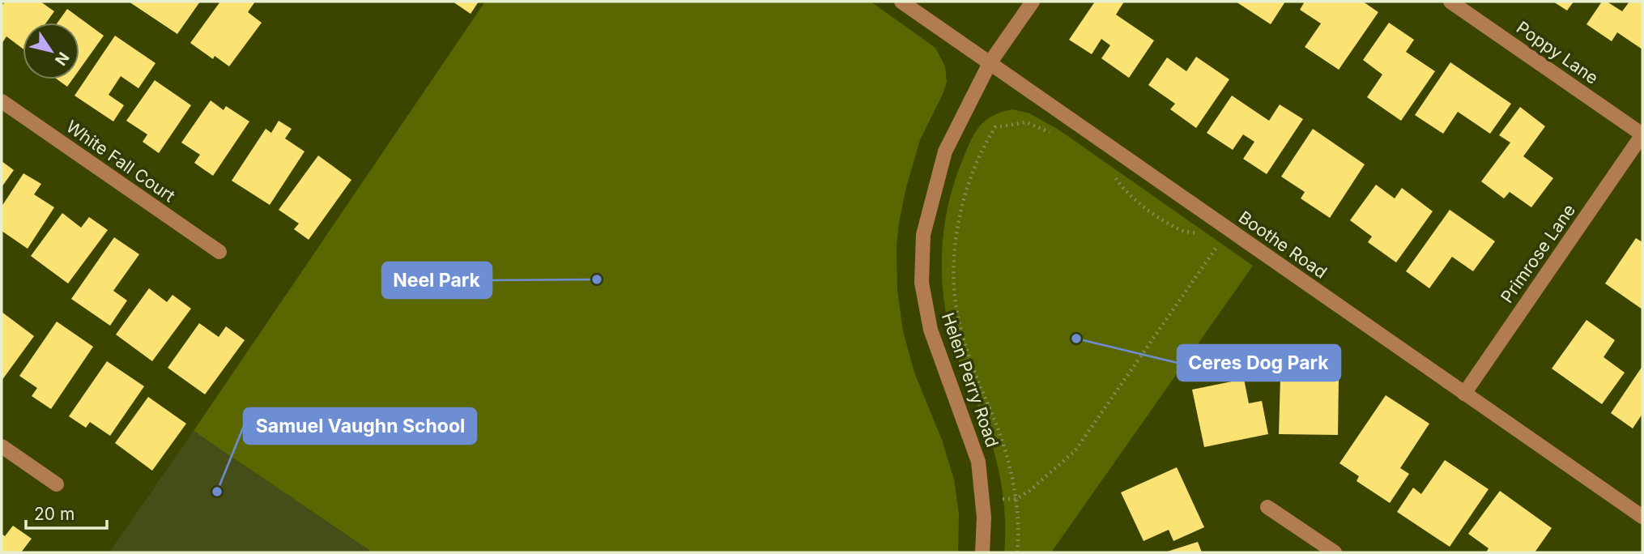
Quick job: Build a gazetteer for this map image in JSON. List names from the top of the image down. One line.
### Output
{"streets":{"street":["Poppy Lane","White Fall Court","Boothe Road","Primrose Lane","Helen Perry Road"]},"crossings":[["Poppy Lane","Primrose Lane"],["Boothe Road","Primrose Lane"],["Boothe Road","Helen Perry Road"]],"places":["Neel Park","Ceres Dog Park","Samuel Vaughn School"],"scale_bar":"20 m","north":"bottom right"}
